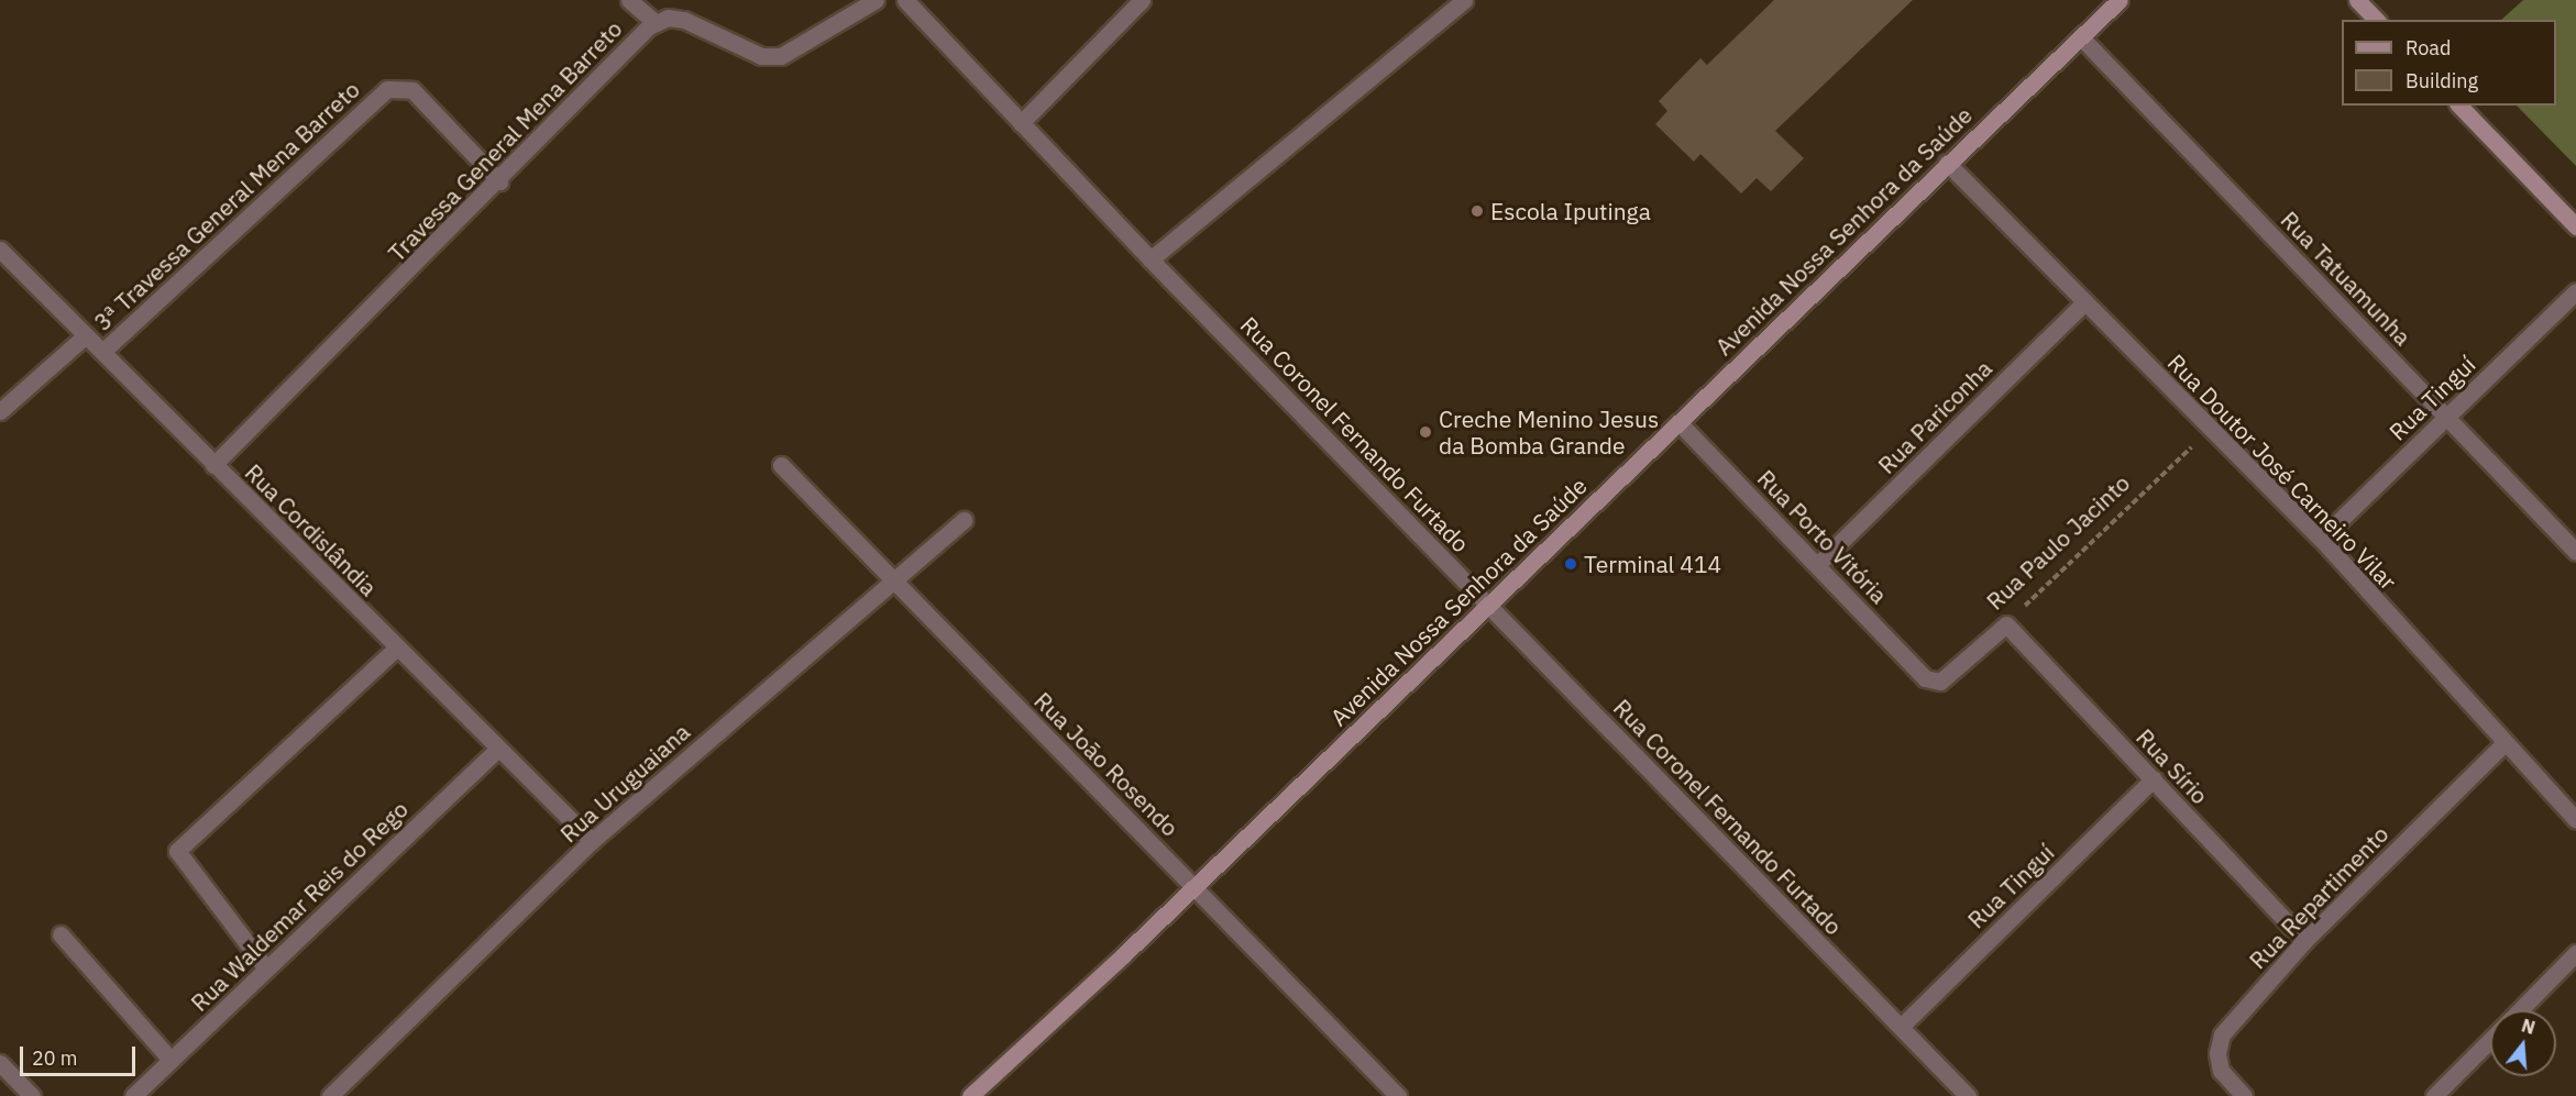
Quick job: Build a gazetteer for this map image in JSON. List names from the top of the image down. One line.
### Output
{"streets":{"street":["Travessa General Mena Barreto","3ª Travessa General Mena Barreto","Avenida Nossa Senhora da Saúde","Rua Tatuamunha","Rua Tinguí","Rua Pariconha","Rua Coronel Fernando Furtado","Rua Doutor José Carneiro Vilar","Rua Cordislândia","Rua Porto Vitória","Rua Paulo Jacinto","Rua João Rosendo","Rua Sírio","Rua Uruguaiana","Rua Repartimento","Rua Waldemar Reis do Rego"]},"crossings":[["Travessa General Mena Barreto","3ª Travessa General Mena Barreto"],["Travessa General Mena Barreto","Rua Cordislândia"],["3ª Travessa General Mena Barreto","Rua Cordislândia"],["Avenida Nossa Senhora da Saúde","Rua Tatuamunha"],["Avenida Nossa Senhora da Saúde","Rua Coronel Fernando Furtado"],["Avenida Nossa Senhora da Saúde","Rua Doutor José Carneiro Vilar"],["Avenida Nossa Senhora da Saúde","Rua Porto Vitória"],["Avenida Nossa Senhora da Saúde","Rua João Rosendo"],["Rua Tatuamunha","Rua Tinguí"],["Rua Tinguí","Rua Coronel Fernando Furtado"],["Rua Tinguí","Rua Doutor José Carneiro Vilar"],["Rua Tinguí","Rua Sírio"],["Rua Pariconha","Rua Doutor José Carneiro Vilar"],["Rua Pariconha","Rua Porto Vitória"],["Rua Doutor José Carneiro Vilar","Rua Paulo Jacinto"],["Rua Doutor José Carneiro Vilar","Rua Repartimento"],["Rua Cordislândia","Rua Uruguaiana"],["Rua Cordislândia","Rua Waldemar Reis do Rego"],["Rua Porto Vitória","Rua Paulo Jacinto"],["Rua Paulo Jacinto","Rua Sírio"],["Rua João Rosendo","Rua Uruguaiana"],["Rua Sírio","Rua Repartimento"]],"places":["Escola Iputinga","Creche Menino Jesus da Bomba Grande","Terminal 414"],"legend":["Road","Building"],"scale_bar":"20 m","north":"top"}
